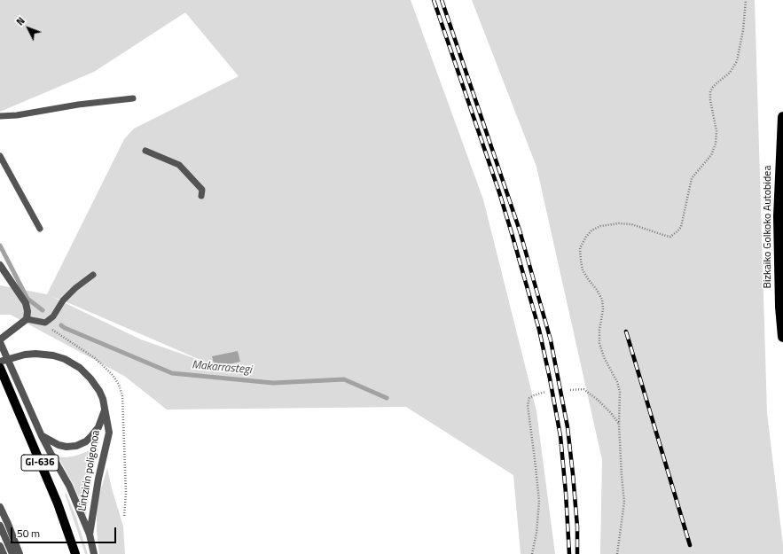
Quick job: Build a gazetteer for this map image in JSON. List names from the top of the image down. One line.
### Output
{"streets":{"highway":["Bizkaiko Golkoko Autobidea"],"main road":["GI-636"],"street":["Lintzirin poligonoa"]},"water":["Makarrastegi"],"scale_bar":"50 m","north":"top left"}
